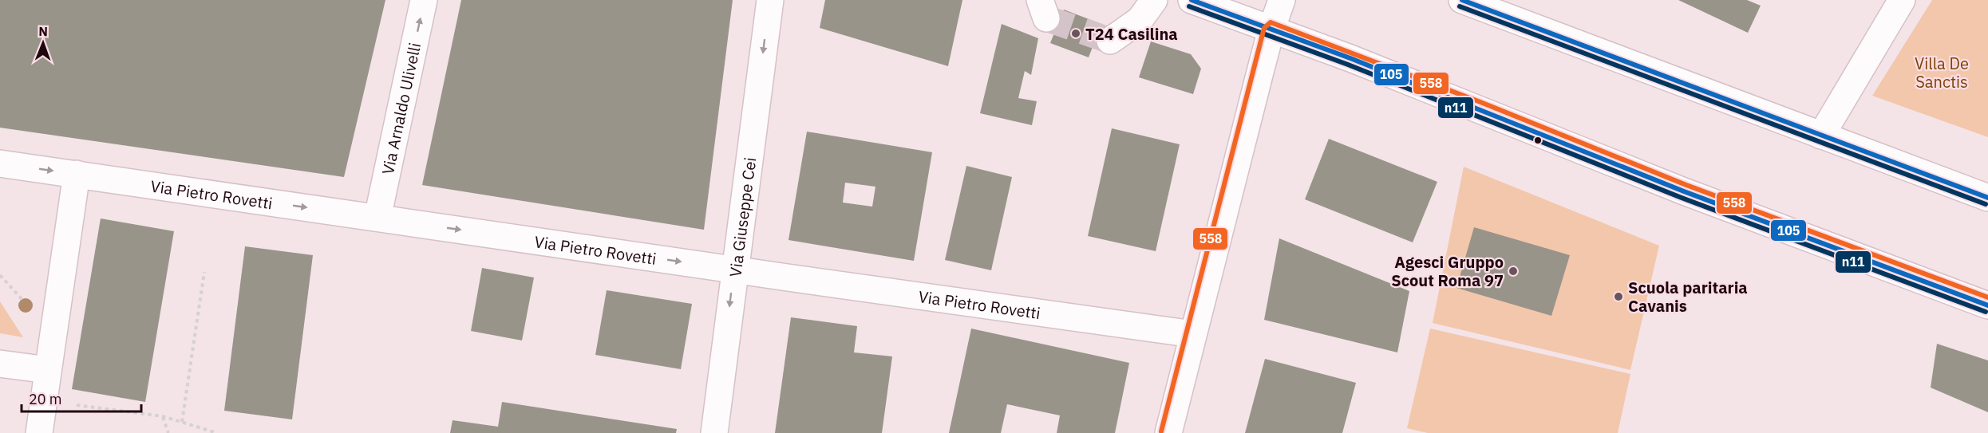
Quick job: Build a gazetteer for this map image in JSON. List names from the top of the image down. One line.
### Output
{"streets":{"street":["Via Arnaldo Ulivelli","Via Pietro Rovetti","Via Giuseppe Cei"]},"crossings":[["Via Arnaldo Ulivelli","Via Pietro Rovetti"],["Via Pietro Rovetti","Via Giuseppe Cei"]],"one_way":["Via Arnaldo Ulivelli","Via Pietro Rovetti","Via Giuseppe Cei"],"parks":["Villa De Sanctis"],"places":["T24 Casilina","Agesci Gruppo Scout Roma 97","Scuola paritaria Cavanis"],"lines":["transit line 105","transit line n11","transit line 558"],"scale_bar":"20 m","north":"top"}
